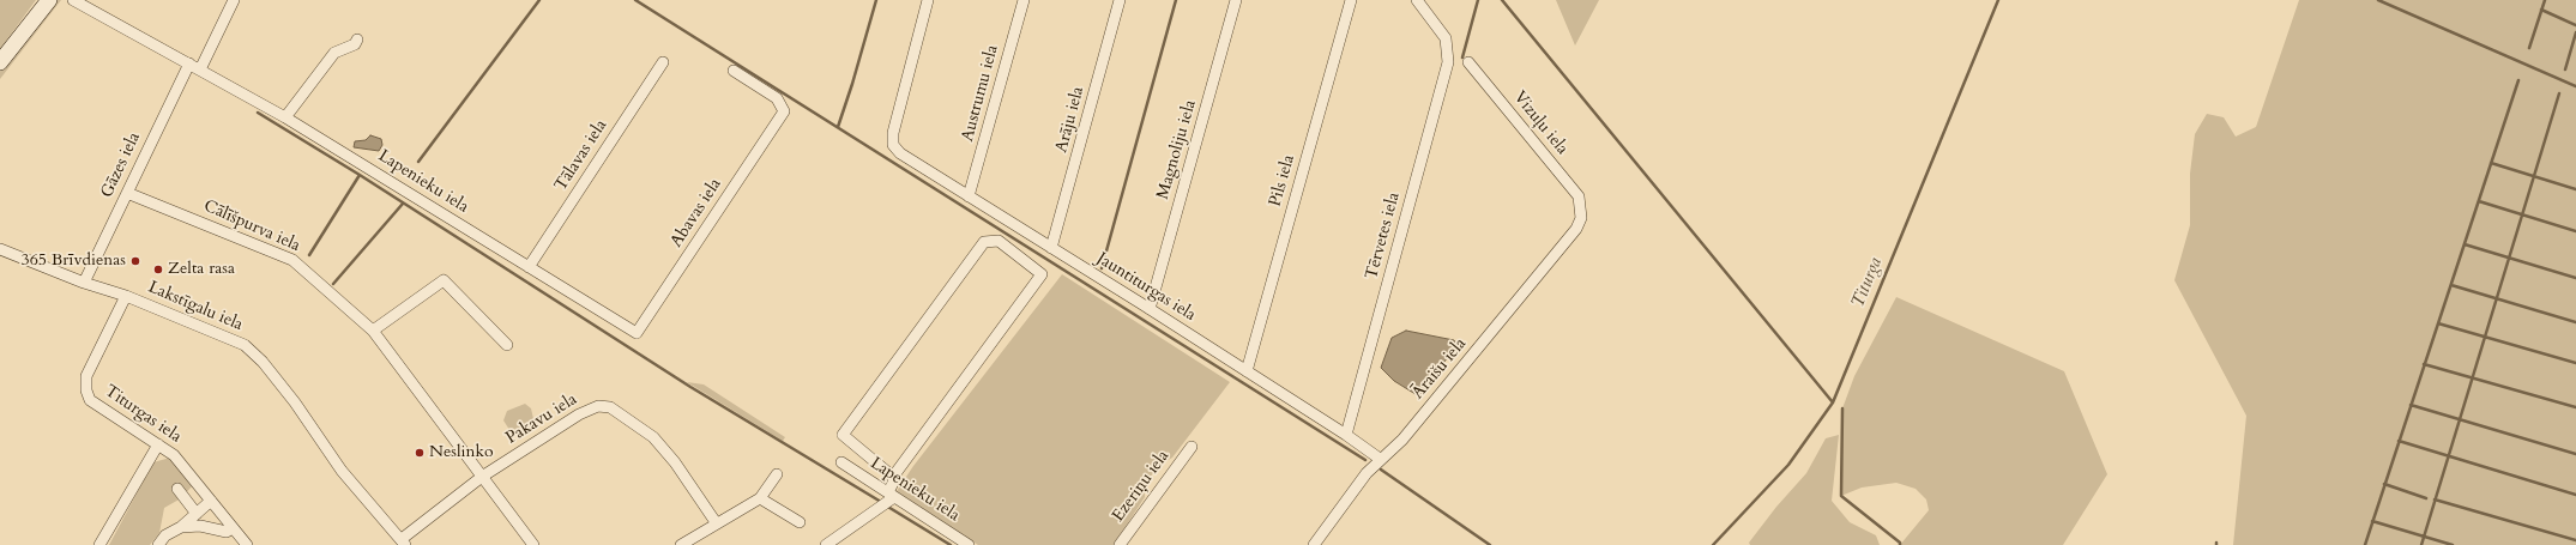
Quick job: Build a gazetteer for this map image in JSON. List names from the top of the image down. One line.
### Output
{"streets":{"street":["Austrumu iela","Arāju iela","Vizuļu iela","Magnoliju iela","Tālavas iela","Gāzes iela","Pils iela","Lapenieku iela","Abavas iela","Cālīšpurva iela","Tērvetes iela","Jauntiturgas iela","Lakstīgalu iela","Āraišu iela","Titurgas iela","Pakavu iela","Ezeriņu iela"]},"crossings":[["Austrumu iela","Jauntiturgas iela"],["Arāju iela","Jauntiturgas iela"],["Vizuļu iela","Āraišu iela"],["Magnoliju iela","Jauntiturgas iela"],["Tālavas iela","Lapenieku iela"],["Gāzes iela","Lapenieku iela"],["Gāzes iela","Cālīšpurva iela"],["Gāzes iela","Lakstīgalu iela"],["Pils iela","Jauntiturgas iela"],["Lapenieku iela","Abavas iela"],["Cālīšpurva iela","Pakavu iela"],["Tērvetes iela","Jauntiturgas iela"],["Jauntiturgas iela","Āraišu iela"],["Lakstīgalu iela","Titurgas iela"],["Lakstīgalu iela","Pakavu iela"]],"water":["Titurga"],"places":["365 Brīvdienas","Zelta rasa","Neslinko"]}
